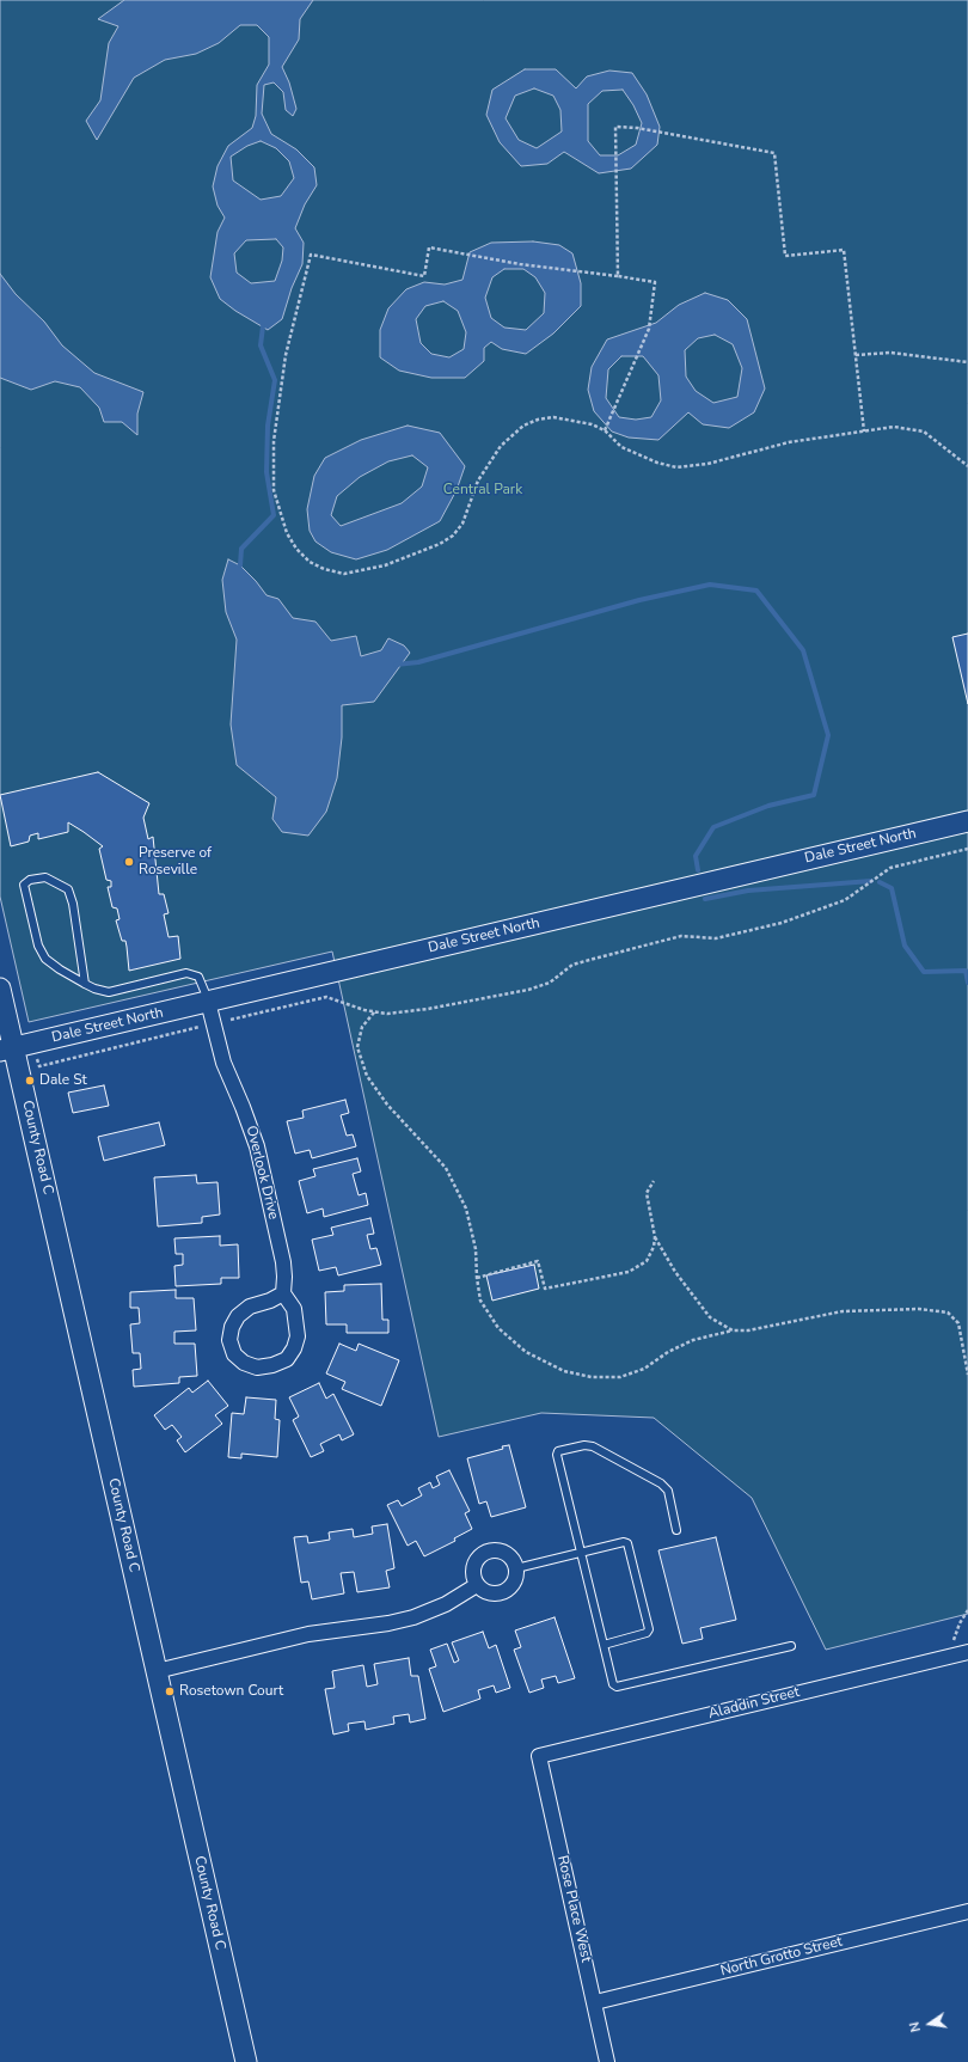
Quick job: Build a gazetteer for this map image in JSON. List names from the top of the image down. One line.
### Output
{"streets":{"main road":["Dale Street North","County Road C"],"street":["Overlook Drive","Aladdin Street","Rose Place West","North Grotto Street"]},"crossings":[["Dale Street North","County Road C"],["Dale Street North","Overlook Drive"],["Aladdin Street","Rose Place West"],["Rose Place West","North Grotto Street"]],"parks":["Central Park"],"places":["Preserve of Roseville","Dale St","Rosetown Court"],"north":"left"}
